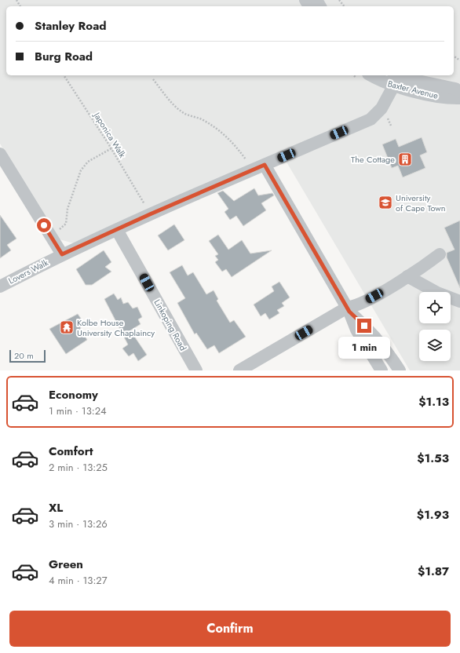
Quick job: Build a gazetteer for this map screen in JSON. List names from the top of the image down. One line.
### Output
{"streets":{"street":["Baxter Avenue","Lovers Walk","Linkoping Road"],"path":["Japonica Walk"]},"crossings":[["Baxter Avenue","Lovers Walk"],["Lovers Walk","Linkoping Road"]],"places":{"building":["The Cottage"],"school or university":["University of Cape Town"],"temple":["Kolbe House University Chaplaincy"]},"scale_bar":"20 m","page":{"banner":["Stanley Road","Burg Road"],"bubble":"1 min","scale":"20 m","list":[{"name":"Economy","note":"1 min · 13:24","value":"$1.13"},{"name":"Comfort","note":"2 min · 13:25","value":"$1.53"},{"name":"XL","note":"3 min · 13:26","value":"$1.93"},{"name":"Green","note":"4 min · 13:27","value":"$1.87"}],"buttons":"Confirm"}}
